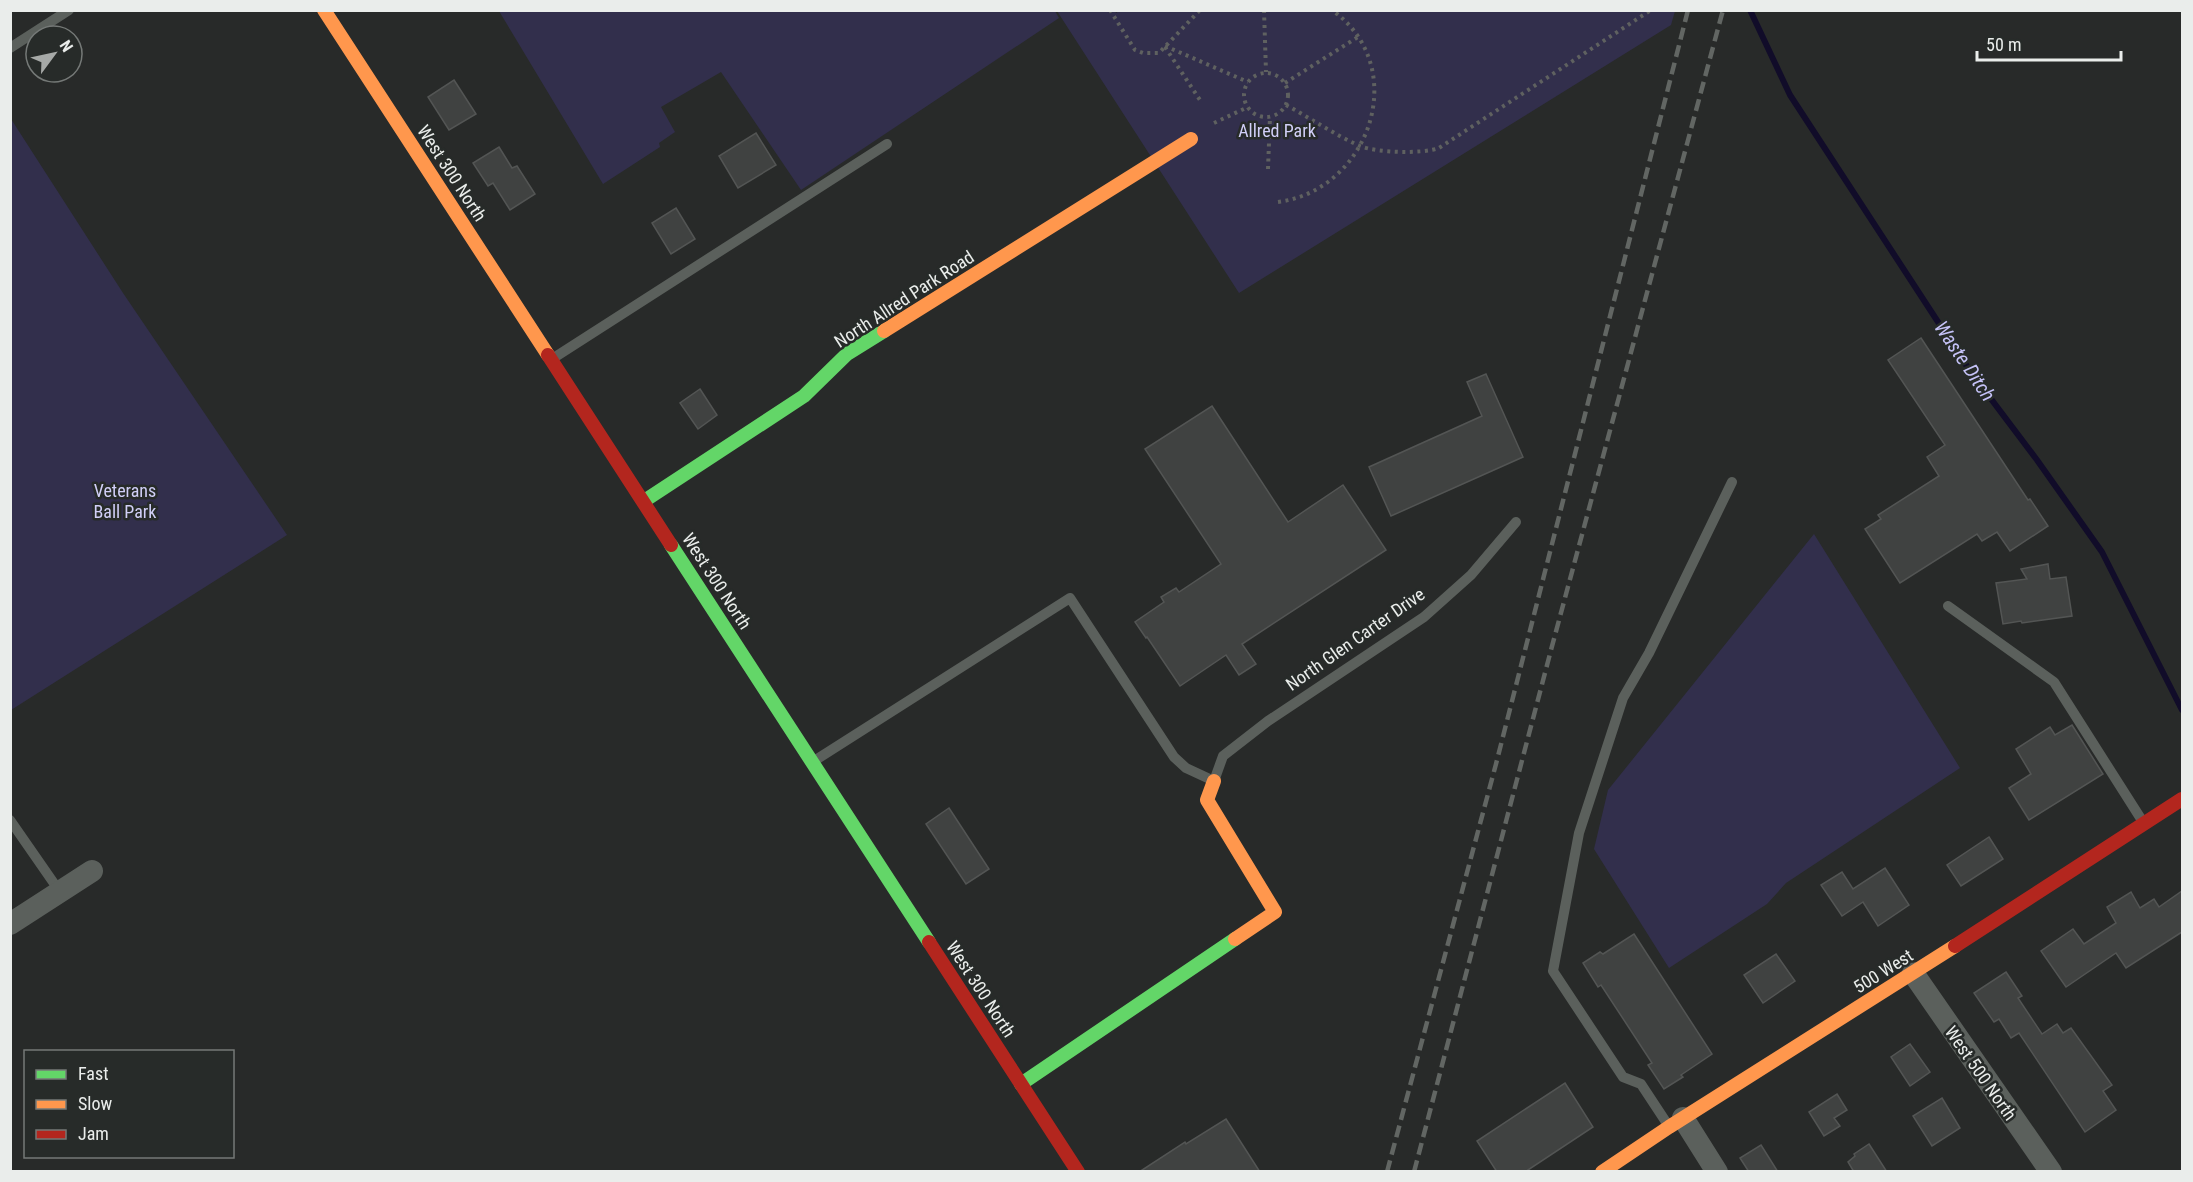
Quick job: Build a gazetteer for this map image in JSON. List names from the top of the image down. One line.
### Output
{"streets":{"street":["West 300 North","North Allred Park Road","500 West","West 500 North"],"lane":["North Glen Carter Drive"]},"crossings":[["West 300 North","North Allred Park Road"],["500 West","West 500 North"]],"water":["Waste Ditch"],"parks":["Allred Park","Veterans Ball Park"],"legend":["Fast","Slow","Jam"],"scale_bar":"50 m","north":"top right"}
